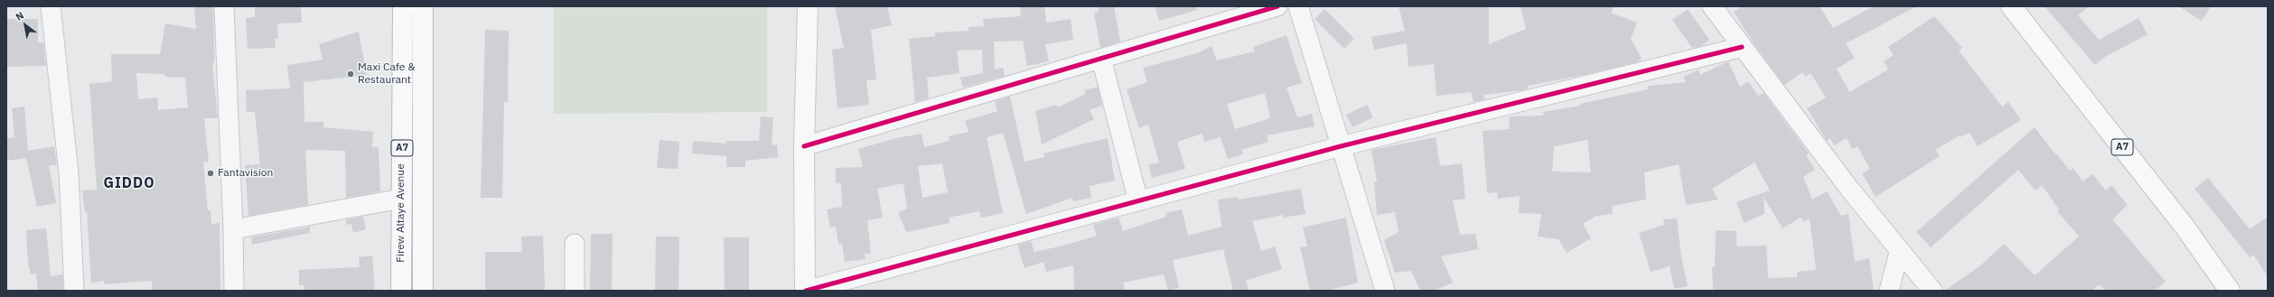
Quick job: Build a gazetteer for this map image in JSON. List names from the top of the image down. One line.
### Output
{"streets":{"main road":["A7","Firew Altaye Avenue"]},"districts":["GIDDO"],"places":["Maxi Cafe & Restaurant","Fantavision"],"north":"top left"}
